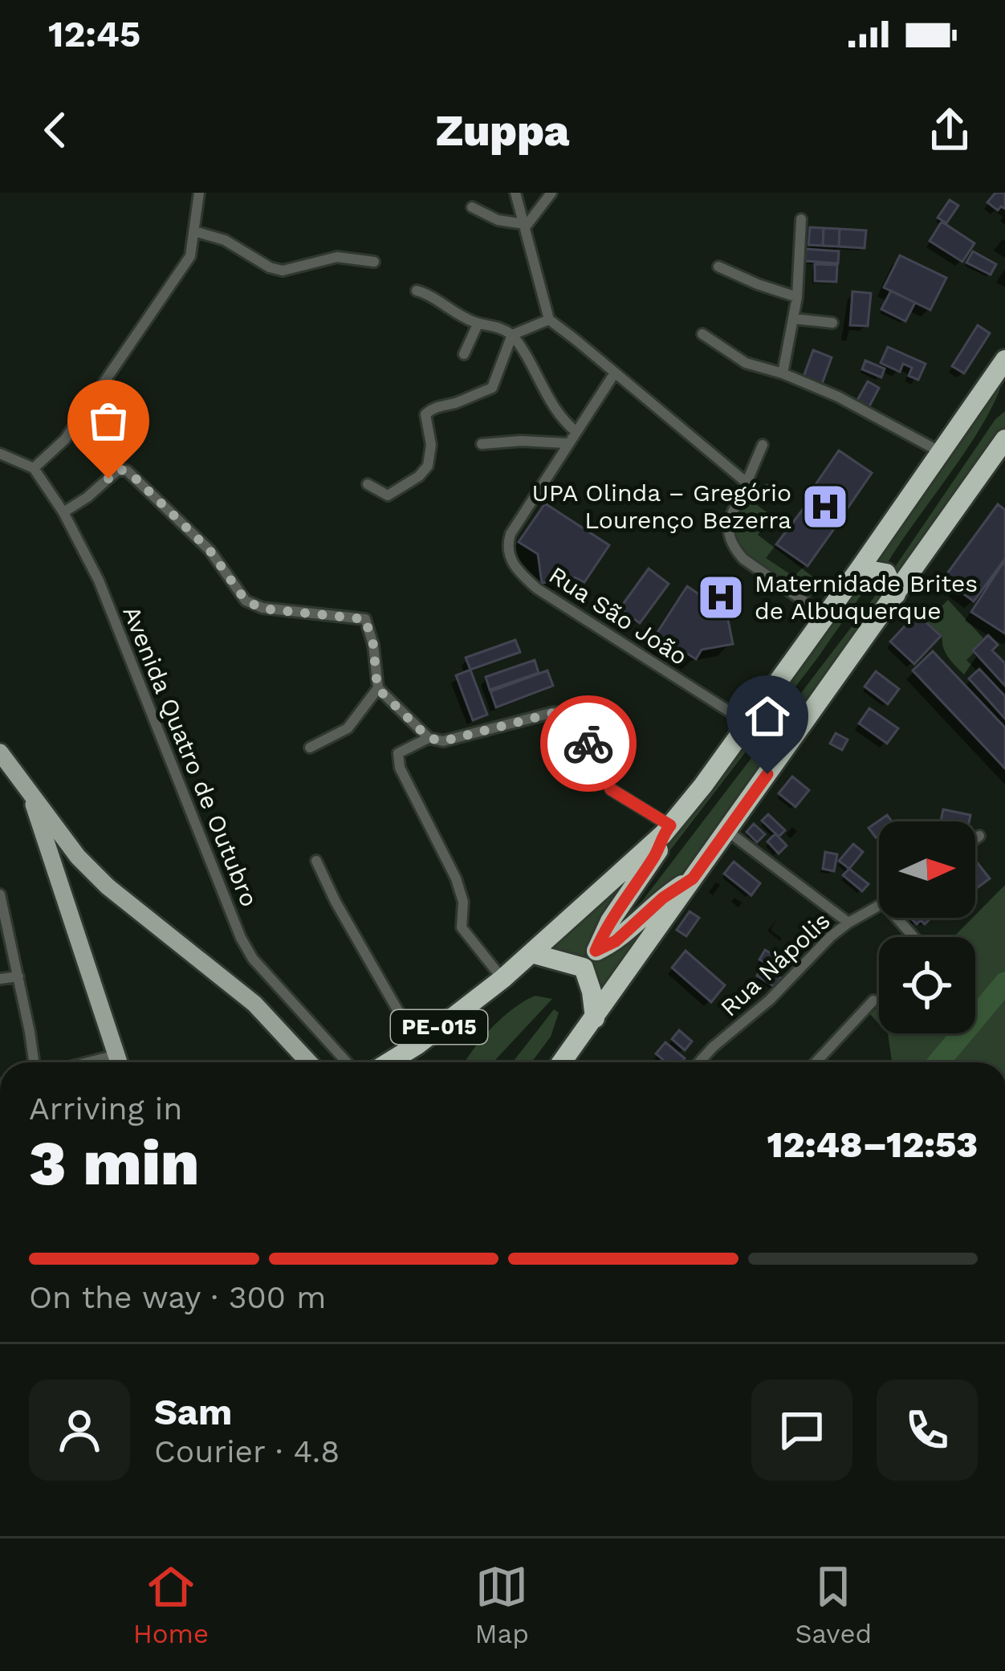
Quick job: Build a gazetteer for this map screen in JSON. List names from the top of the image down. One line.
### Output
{"streets":{"highway":["PE-015"],"street":["Rua São João","Avenida Quatro de Outubro","Rua Nápolis"]},"crossings":[["Rua São João","PE-015"]],"places":{"hospital":["UPA Olinda – Gregório Lourenço Bezerra","Maternidade Brites de Albuquerque"]},"north":"right","page":{"status":"12:45","header":"Zuppa","heading":["3 min","Arriving in","12:48–12:53"],"panel":["Sam","Courier · 4.8"],"bar":"On the way · 300 m","tabs":["Home","Map","Saved"]}}
